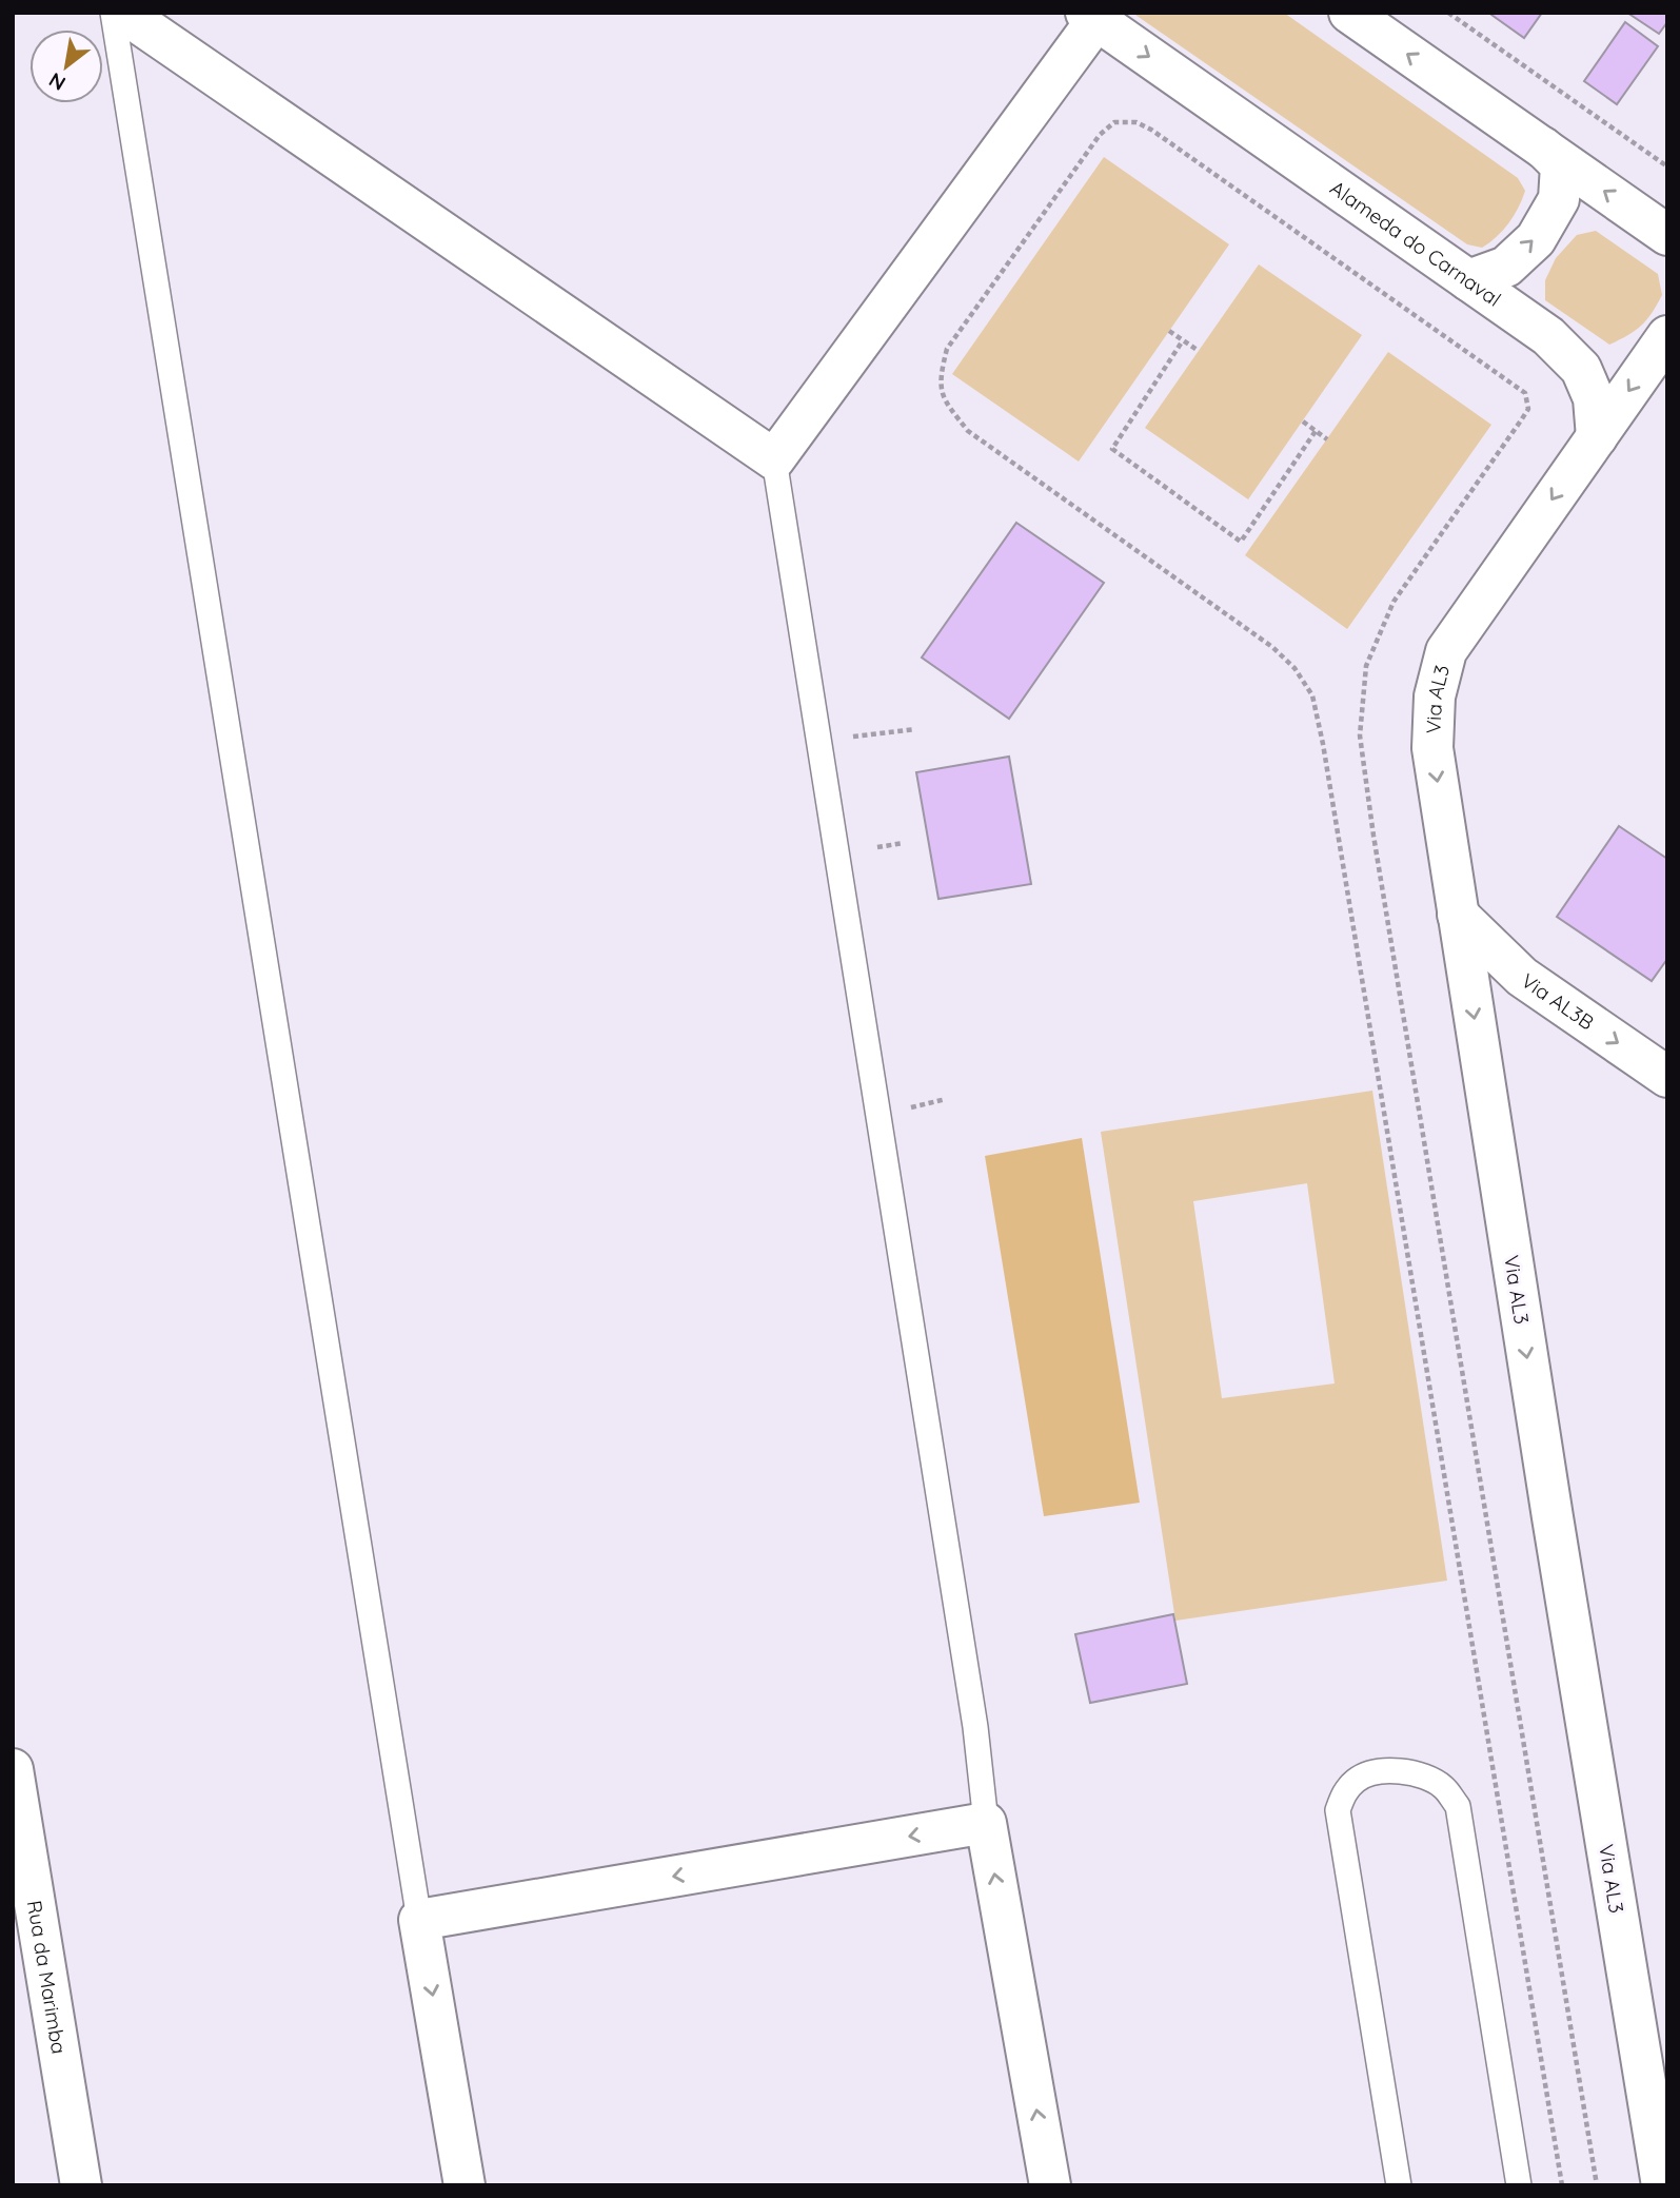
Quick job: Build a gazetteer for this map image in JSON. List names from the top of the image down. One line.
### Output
{"streets":{"street":["Alameda do Carnaval","Via AL3","Via AL3B","Rua da Marimba"]},"crossings":[["Alameda do Carnaval","Via AL3"],["Via AL3","Via AL3B"]],"one_way":["Via AL3","Via AL3B"],"north":"bottom left"}
